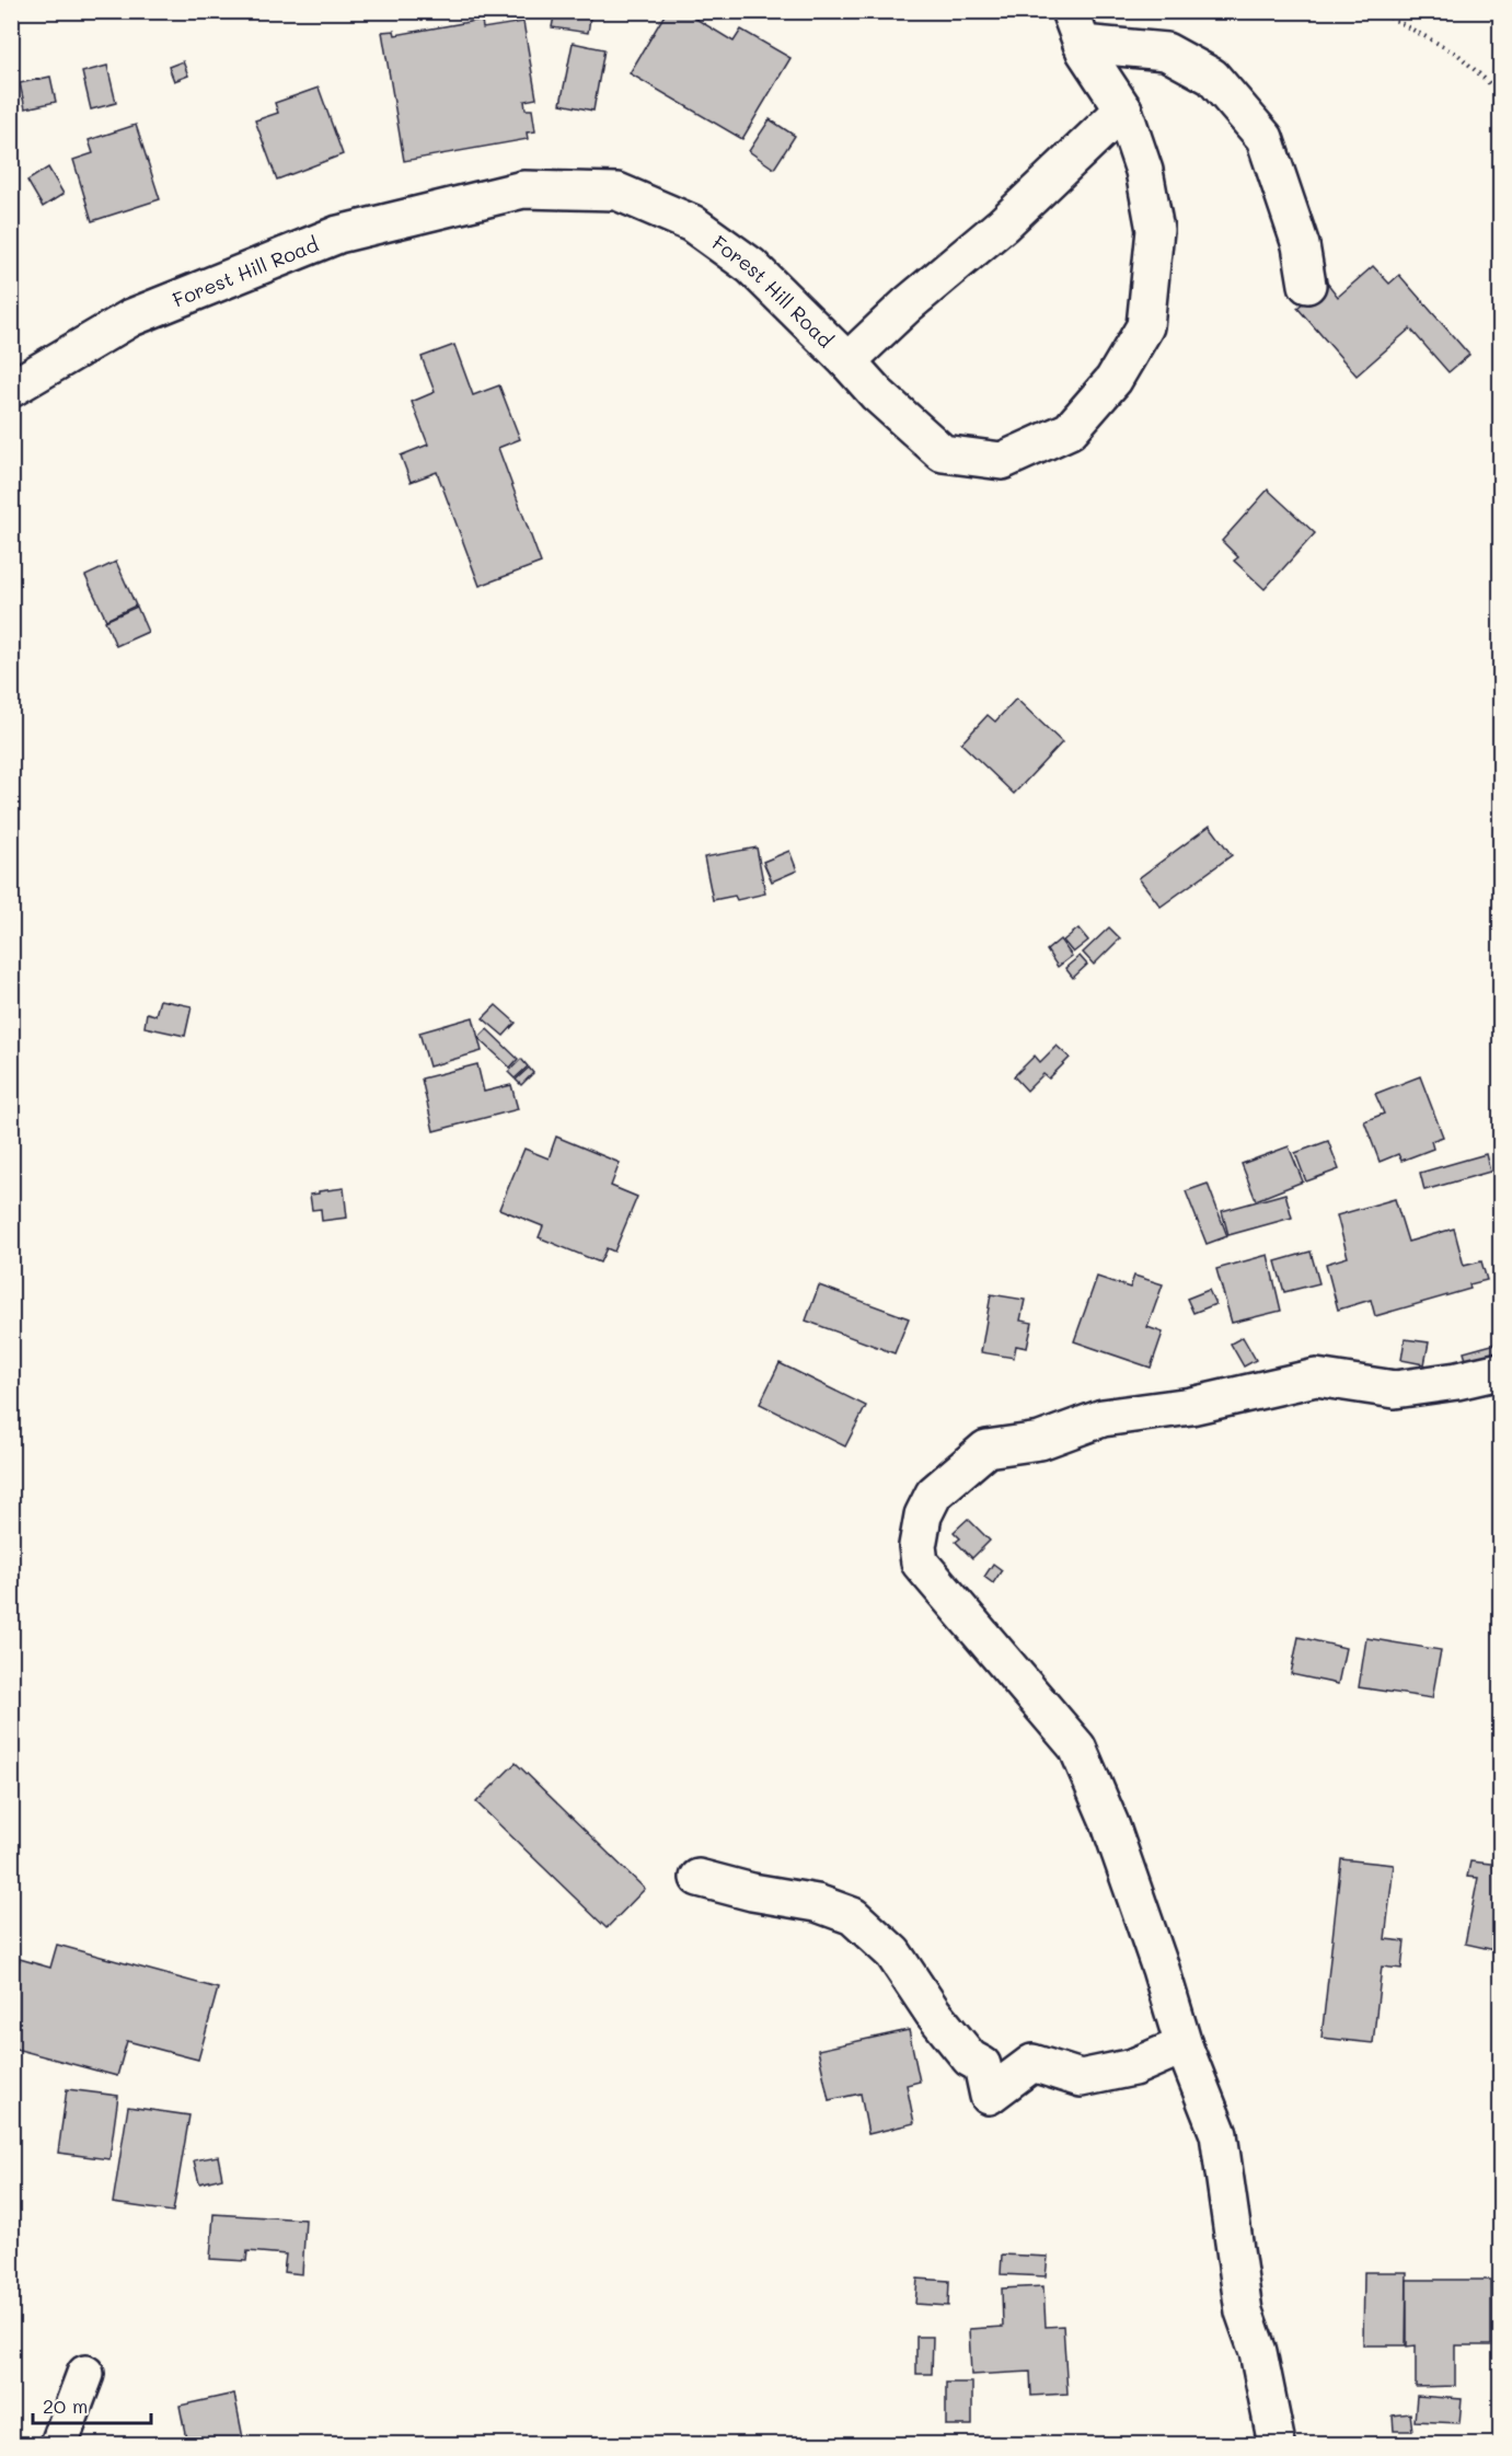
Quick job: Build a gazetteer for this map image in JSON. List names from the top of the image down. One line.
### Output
{"streets":{"street":["Forest Hill Road"]},"scale_bar":"20 m"}
